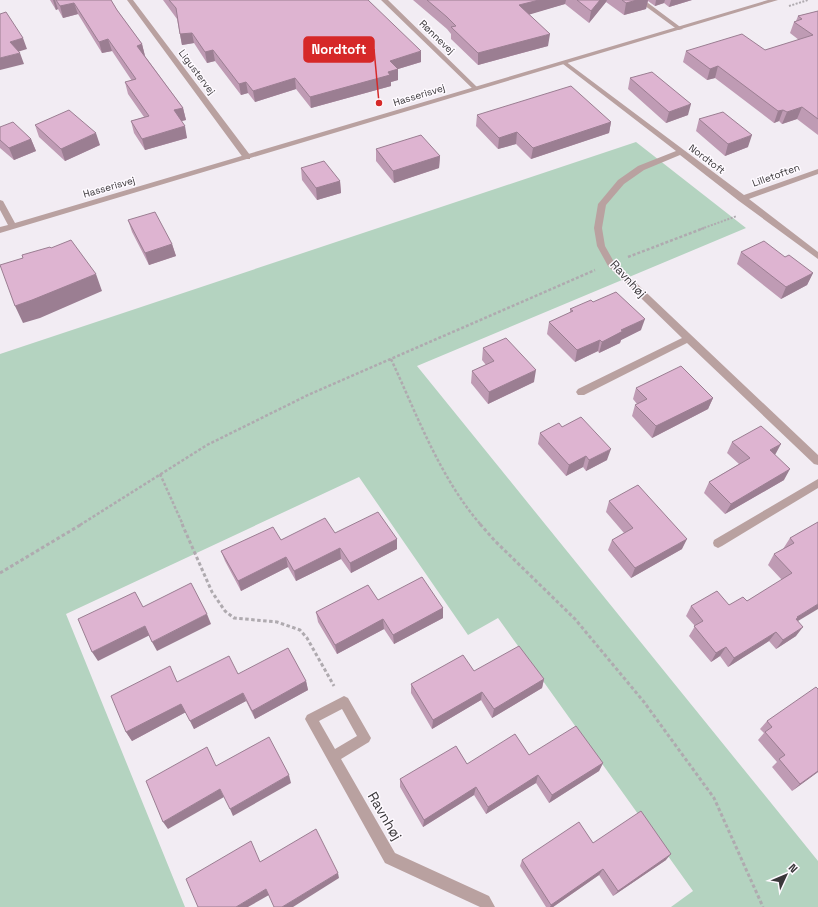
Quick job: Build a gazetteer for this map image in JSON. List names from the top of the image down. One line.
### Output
{"streets":{"street":["Rønnevej","Ligustervej","Hasserisvej","Nordtoft","Lilletoften","Ravnhøj"]},"crossings":[["Rønnevej","Hasserisvej"],["Ligustervej","Hasserisvej"],["Hasserisvej","Nordtoft"],["Nordtoft","Lilletoften"],["Nordtoft","Ravnhøj"]],"places":["Nordtoft"],"north":"top right"}
